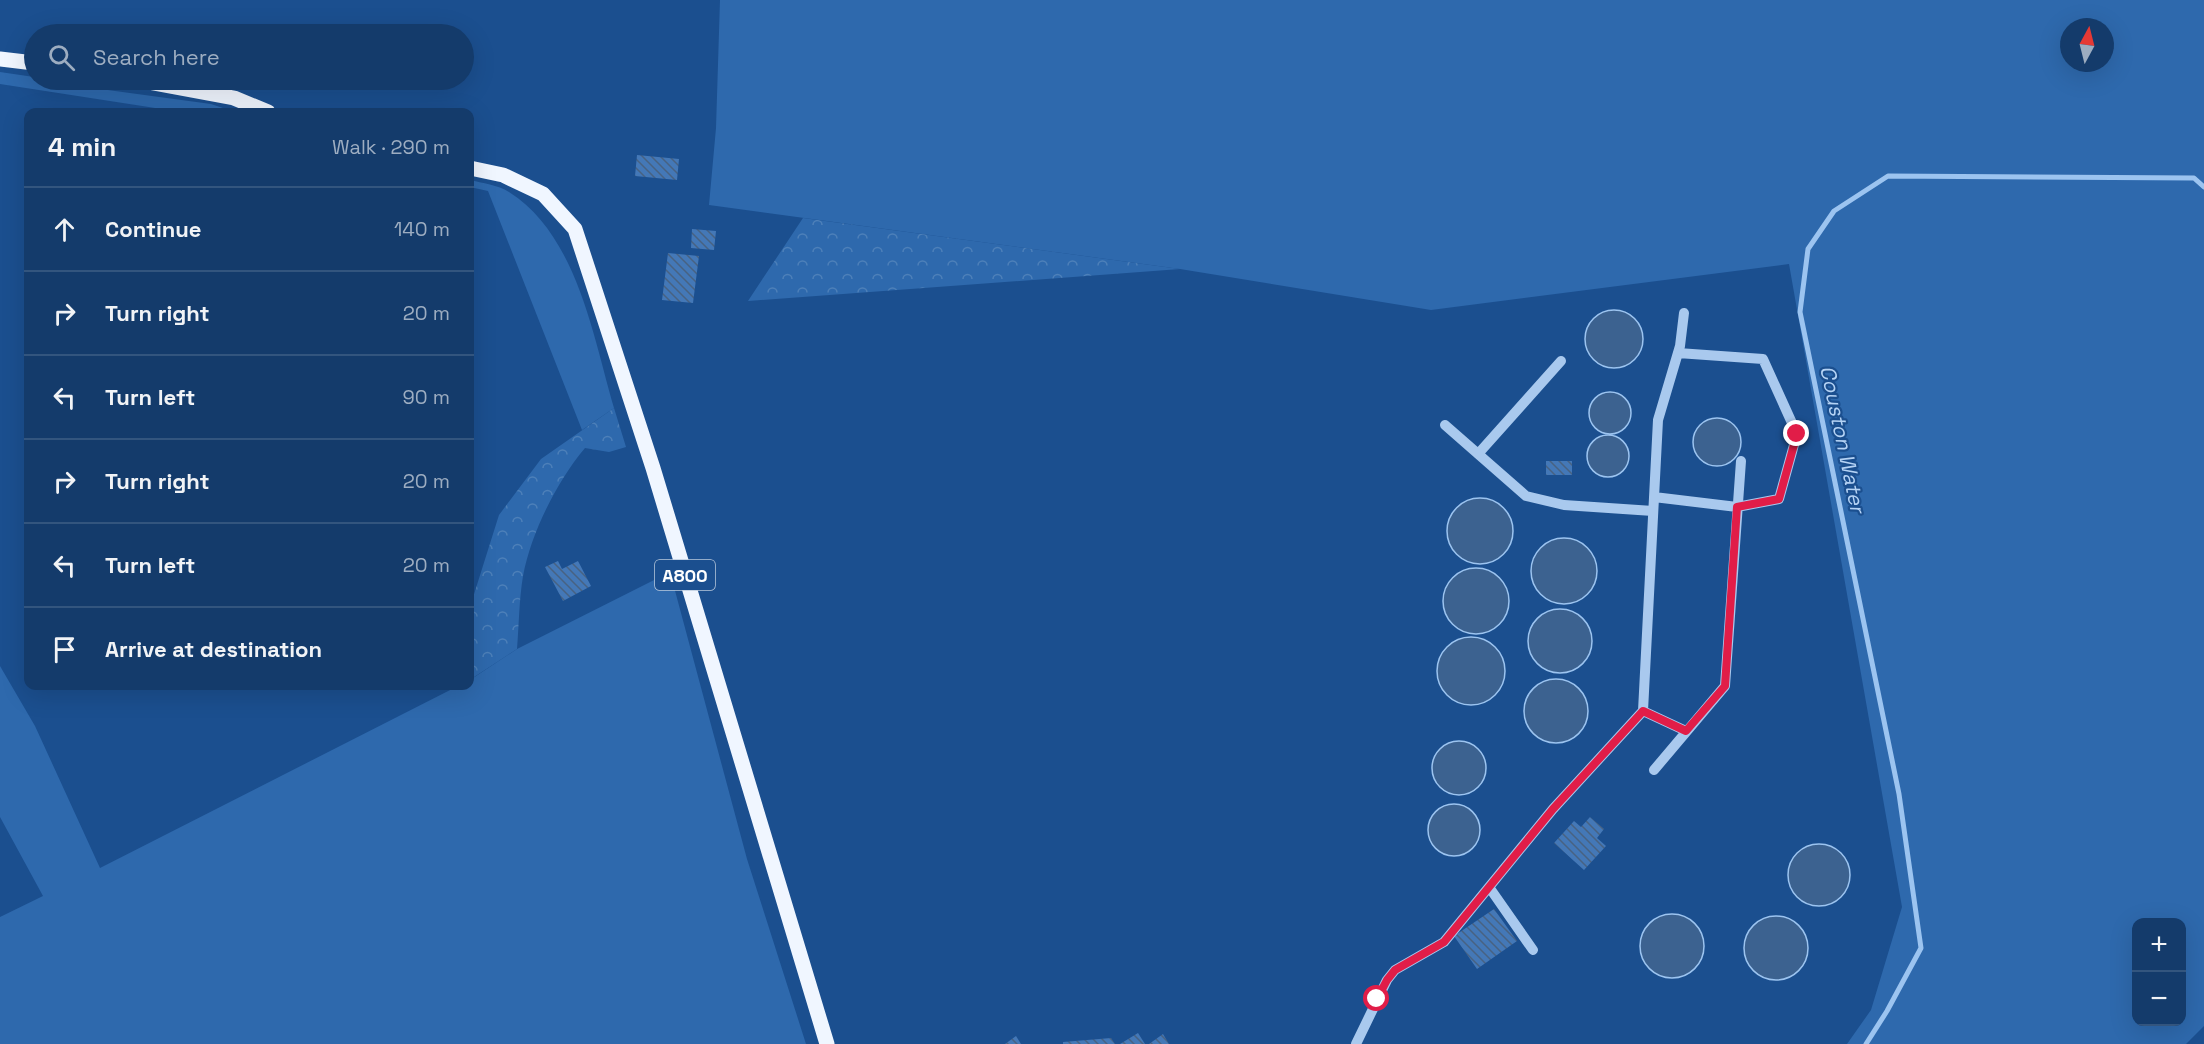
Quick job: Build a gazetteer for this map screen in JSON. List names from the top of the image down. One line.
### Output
{"streets":{"main road":["A800"]},"water":["Couston Water"],"north":"top","page":{"search":"Search here","heading":["4 min","Walk · 290 m"],"list":[["Continue","140 m"],["Turn right","20 m"],["Turn left","90 m"],["Turn right","20 m"],["Turn left","20 m"],"Arrive at destination"],"map_buttons":["+","−"]}}
